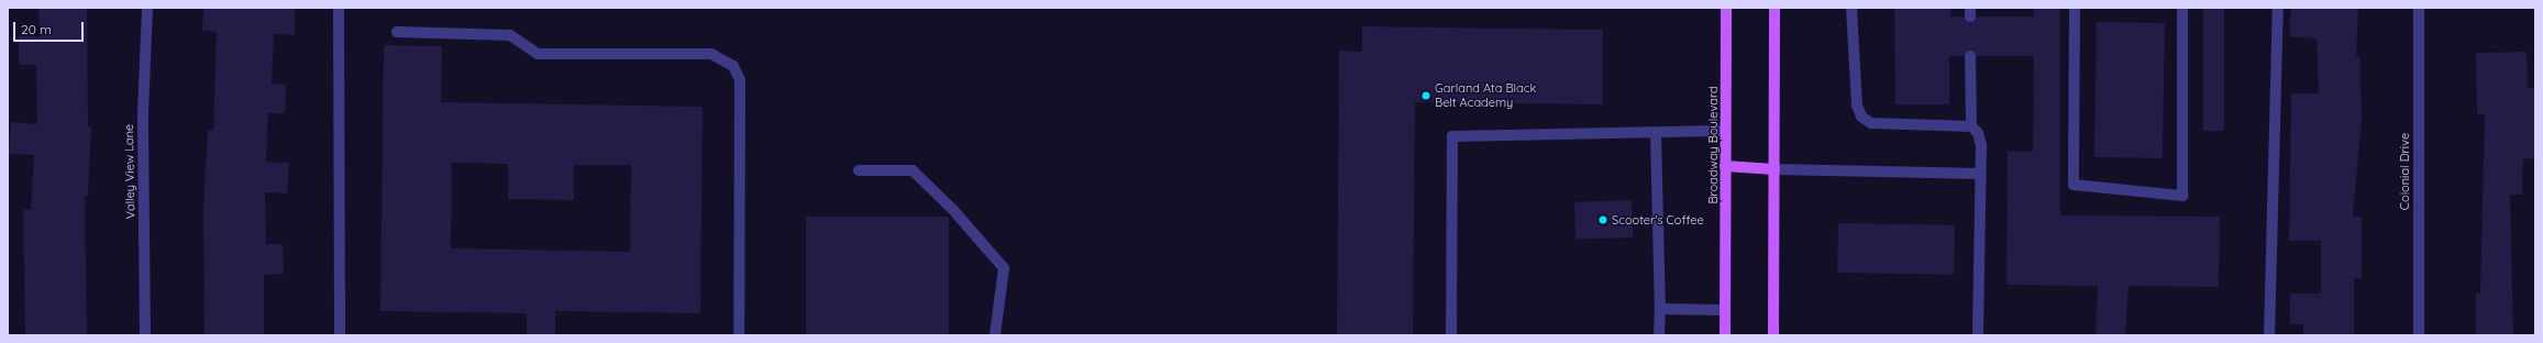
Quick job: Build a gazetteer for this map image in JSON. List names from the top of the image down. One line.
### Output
{"streets":{"main road":["Broadway Boulevard"],"street":["Valley View Lane","Colonial Drive"]},"places":["Garland Ata Black Belt Academy","Scooter's Coffee"],"scale_bar":"20 m"}
